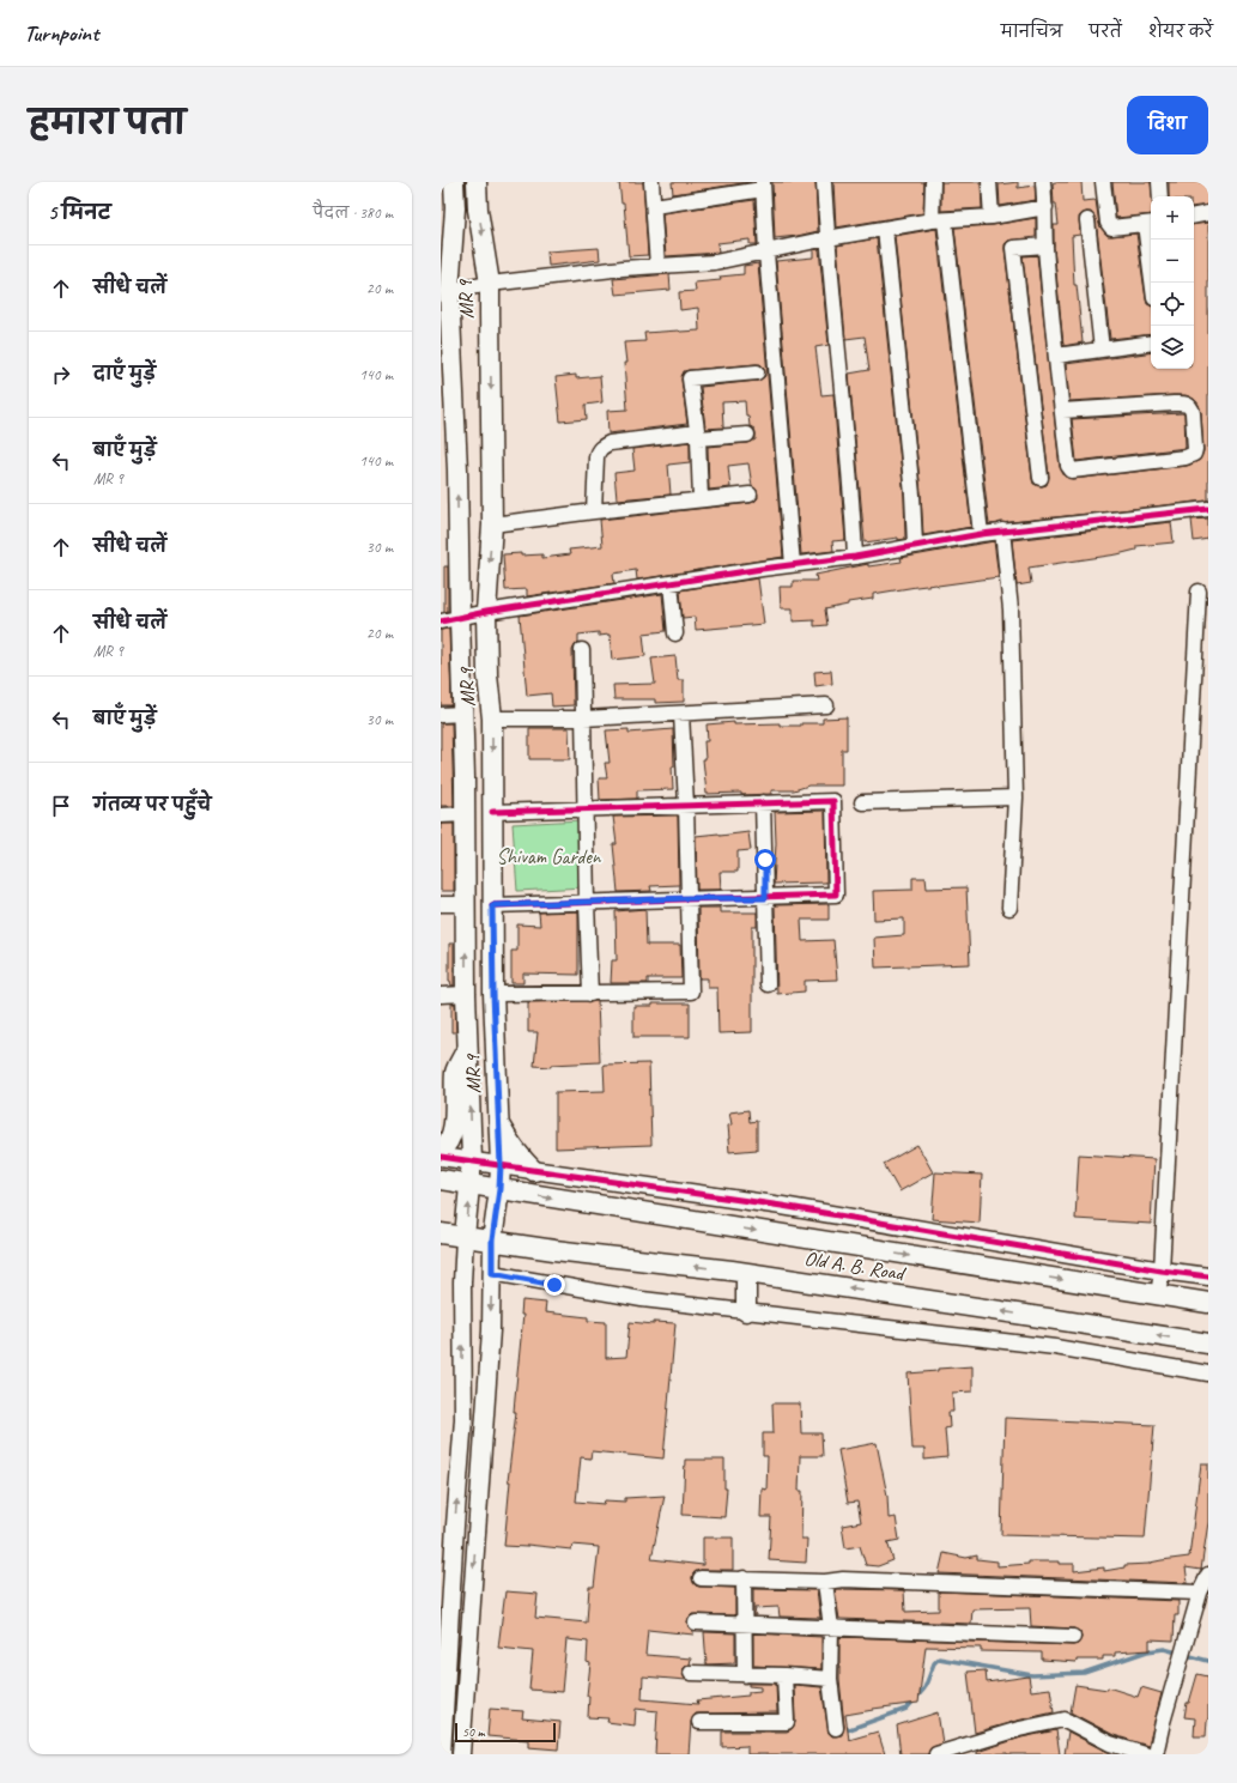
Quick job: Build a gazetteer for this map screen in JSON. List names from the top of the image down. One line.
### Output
{"streets":{"main road":["MR 9","Old A. B. Road"]},"crossings":[["MR 9","Old A. B. Road"]],"parks":["Shivam Garden"],"scale_bar":"50 m","page":{"header":"Turnpoint","nav":["मानचित्र","परतें","शेयर करें"],"title":"हमारा पता","buttons":"दिशा","heading":["5 मिनट","पैदल · 380 m"],"map_buttons":["+","−"],"list":[["सीधे चलें","20 m"],["दाएँ मुड़ें","140 m"],["बाएँ मुड़ें","MR 9","140 m"],["सीधे चलें","30 m"],["सीधे चलें","MR 9","20 m"],["बाएँ मुड़ें","30 m"],"गंतव्य पर पहुँचे"],"scale":"50 m"}}
